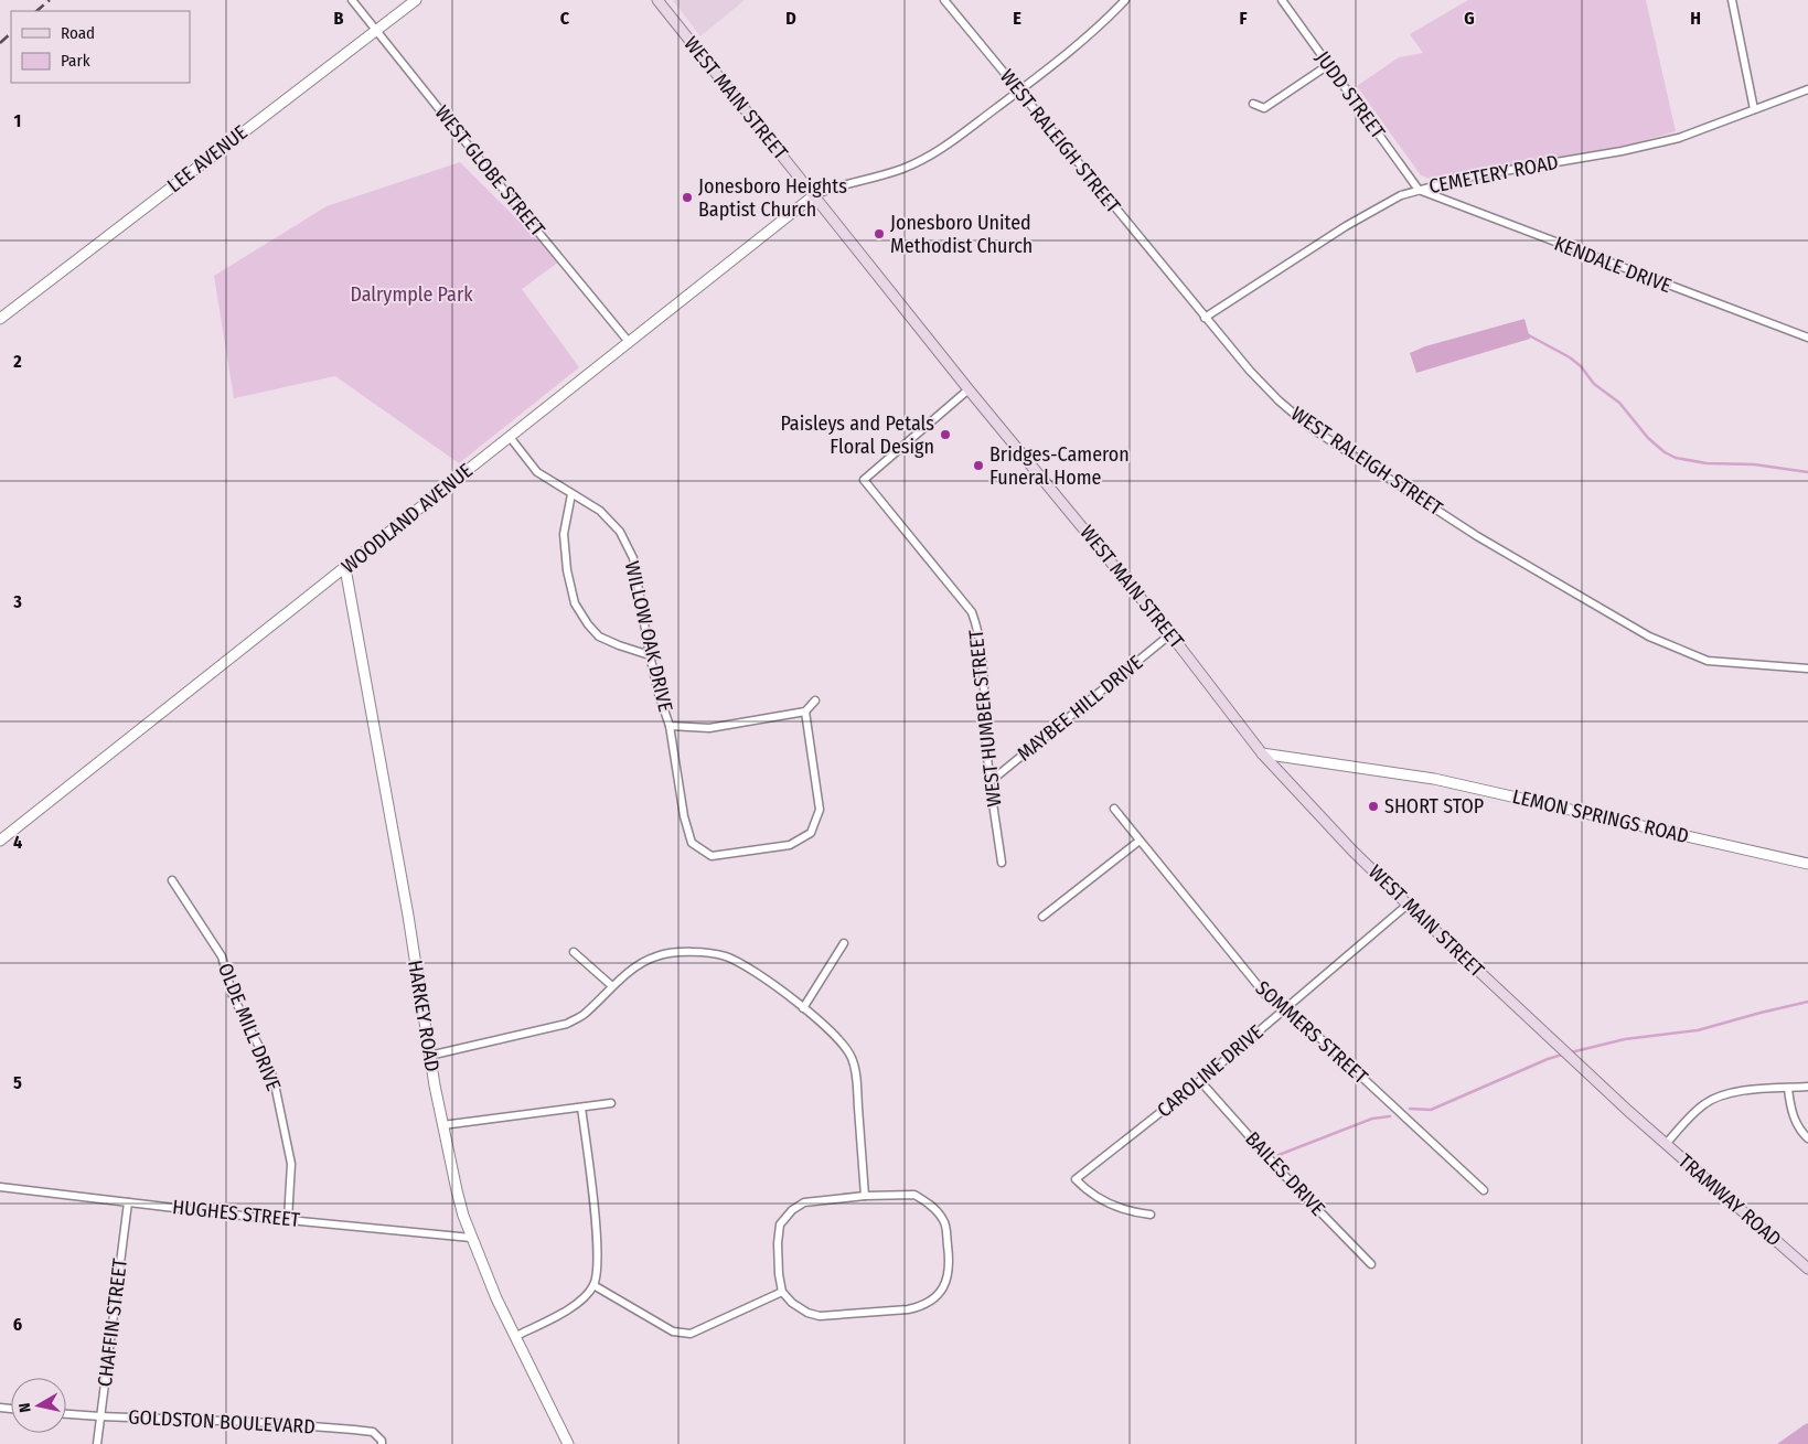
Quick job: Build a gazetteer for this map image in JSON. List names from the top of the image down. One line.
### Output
{"streets":{"main road":["WEST MAIN STREET","TRAMWAY ROAD"],"street":["JUDD STREET","WEST RALEIGH STREET","LEE AVENUE","WEST GLOBE STREET","CEMETERY ROAD","KENDALE DRIVE","WOODLAND AVENUE","WILLOW OAK DRIVE","MAYBEE HILL DRIVE","WEST HUMBER STREET","LEMON SPRINGS ROAD","HARKEY ROAD","OLDE MILL DRIVE","SOMMERS STREET","CAROLINE DRIVE","BAILES DRIVE","HUGHES STREET","CHAFFIN STREET","GOLDSTON BOULEVARD"]},"crossings":[["JUDD STREET","CEMETERY ROAD"],["JUDD STREET","KENDALE DRIVE"],["WEST MAIN STREET","WOODLAND AVENUE"],["WEST MAIN STREET","MAYBEE HILL DRIVE"],["WEST MAIN STREET","WEST HUMBER STREET"],["WEST MAIN STREET","LEMON SPRINGS ROAD"],["WEST MAIN STREET","CAROLINE DRIVE"],["WEST MAIN STREET","TRAMWAY ROAD"],["WEST RALEIGH STREET","CEMETERY ROAD"],["LEE AVENUE","WEST GLOBE STREET"],["WEST GLOBE STREET","WOODLAND AVENUE"],["CEMETERY ROAD","KENDALE DRIVE"],["WOODLAND AVENUE","WILLOW OAK DRIVE"],["WOODLAND AVENUE","HARKEY ROAD"],["MAYBEE HILL DRIVE","WEST HUMBER STREET"],["HARKEY ROAD","HUGHES STREET"],["OLDE MILL DRIVE","HUGHES STREET"],["SOMMERS STREET","CAROLINE DRIVE"],["CAROLINE DRIVE","BAILES DRIVE"],["HUGHES STREET","CHAFFIN STREET"],["CHAFFIN STREET","GOLDSTON BOULEVARD"]],"parks":["Dalrymple Park"],"places":["Jonesboro Heights Baptist Church","Jonesboro United Methodist Church","Paisleys and Petals Floral Design","Bridges-Cameron Funeral Home","SHORT STOP"],"legend":["Road","Park"],"north":"left","grid":{"columns":["B","C","D","E","F","G","H"],"rows":["1","2","3","4","5","6"]}}
